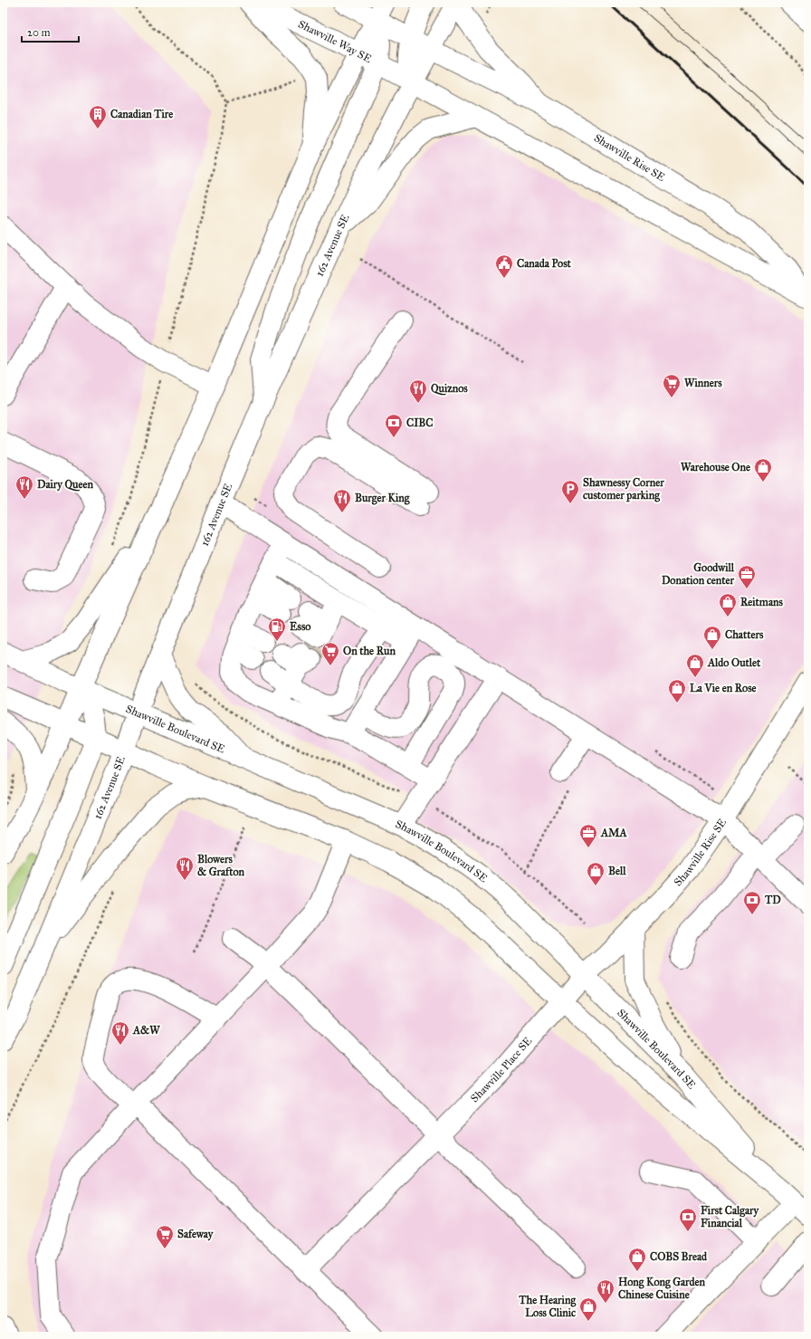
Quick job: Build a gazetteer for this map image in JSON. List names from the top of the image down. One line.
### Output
{"streets":{"main road":["Shawville Way SE","Shawville Rise SE","162 Avenue SE","Shawville Boulevard SE","Shawville Place SE"]},"crossings":[["Shawville Way SE","Shawville Rise SE"],["Shawville Way SE","162 Avenue SE"],["Shawville Rise SE","162 Avenue SE"],["Shawville Rise SE","Shawville Boulevard SE"],["Shawville Rise SE","Shawville Place SE"],["162 Avenue SE","Shawville Boulevard SE"],["Shawville Boulevard SE","Shawville Place SE"]],"places":{"building":["Canadian Tire"],"public building":["Canada Post"],"supermarket":["Winners","On the Run","Safeway"],"restaurant":["Quiznos","Dairy Queen","Burger King","Blowers & Grafton","A&W","Hong Kong Garden Chinese Cuisine"],"bank":["CIBC","TD","First Calgary Financial"],"shop":["Warehouse One","Reitmans","Chatters","Aldo Outlet","La Vie en Rose","Bell","COBS Bread","The Hearing Loss Clinic"],"parking":["Shawnessy Corner customer parking"],"office":["Goodwill Donation center","AMA"],"fuel station":["Esso"]},"scale_bar":"20 m"}
